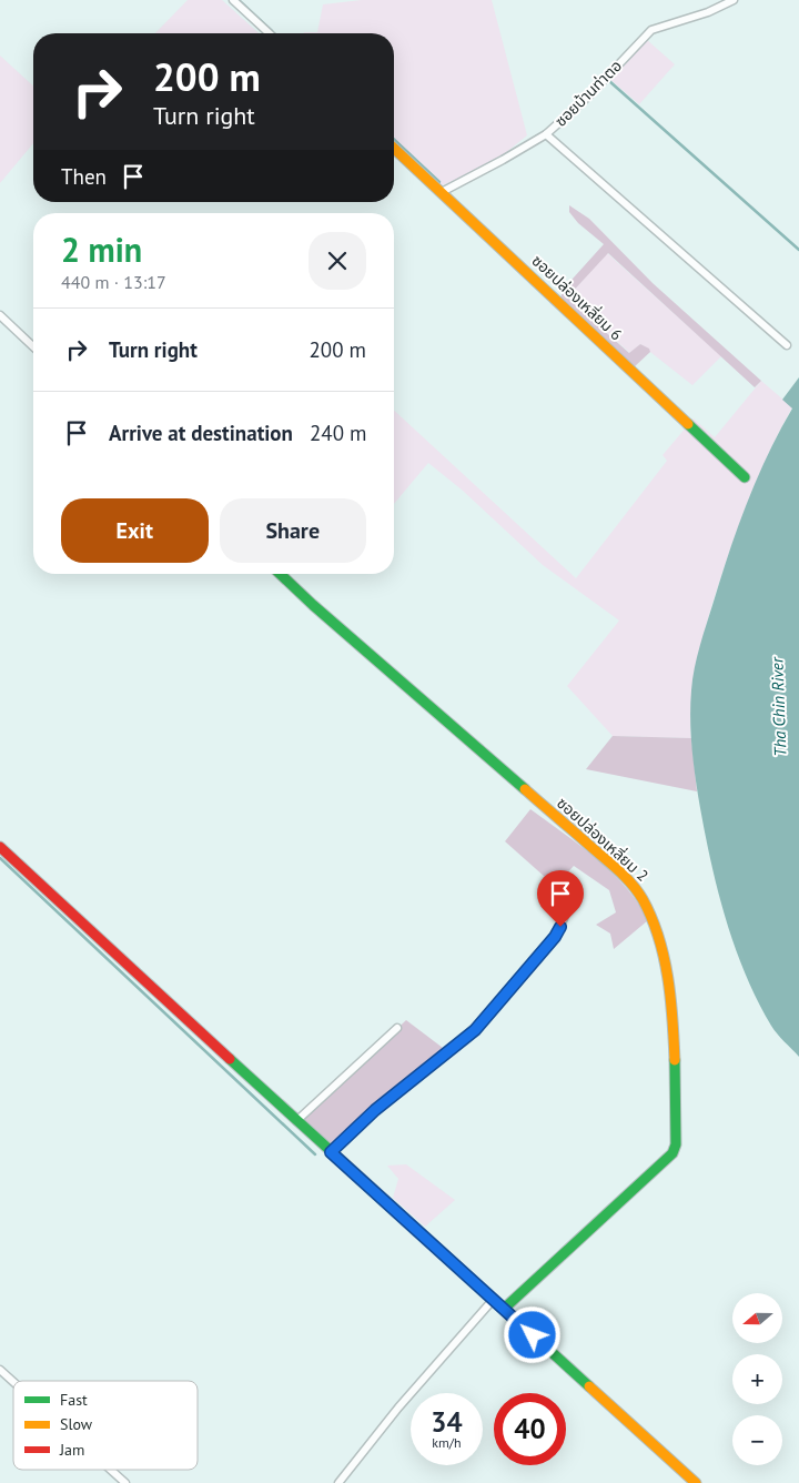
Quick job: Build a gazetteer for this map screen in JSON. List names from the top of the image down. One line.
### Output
{"streets":{"street":["ซอยบ้านท่าตอ","ซอยปล่องเหลี่ยม 6","ซอยปล่องเหลี่ยม 2"]},"crossings":[["ซอยบ้านท่าตอ","ซอยปล่องเหลี่ยม 6"]],"water":["Tha Chin River"],"legend":["Fast","Slow","Jam"],"north":"left","page":{"turn":["200 m","Turn right"],"then":"Then","heading":["2 min","440 m · 13:17"],"list":[{"name":"Turn right","value":"200 m"},{"name":"Arrive at destination","value":"240 m"}],"buttons":["Exit","Share"],"map_buttons":["+","−"],"speed":"34 km/h","limit":"40"}}
